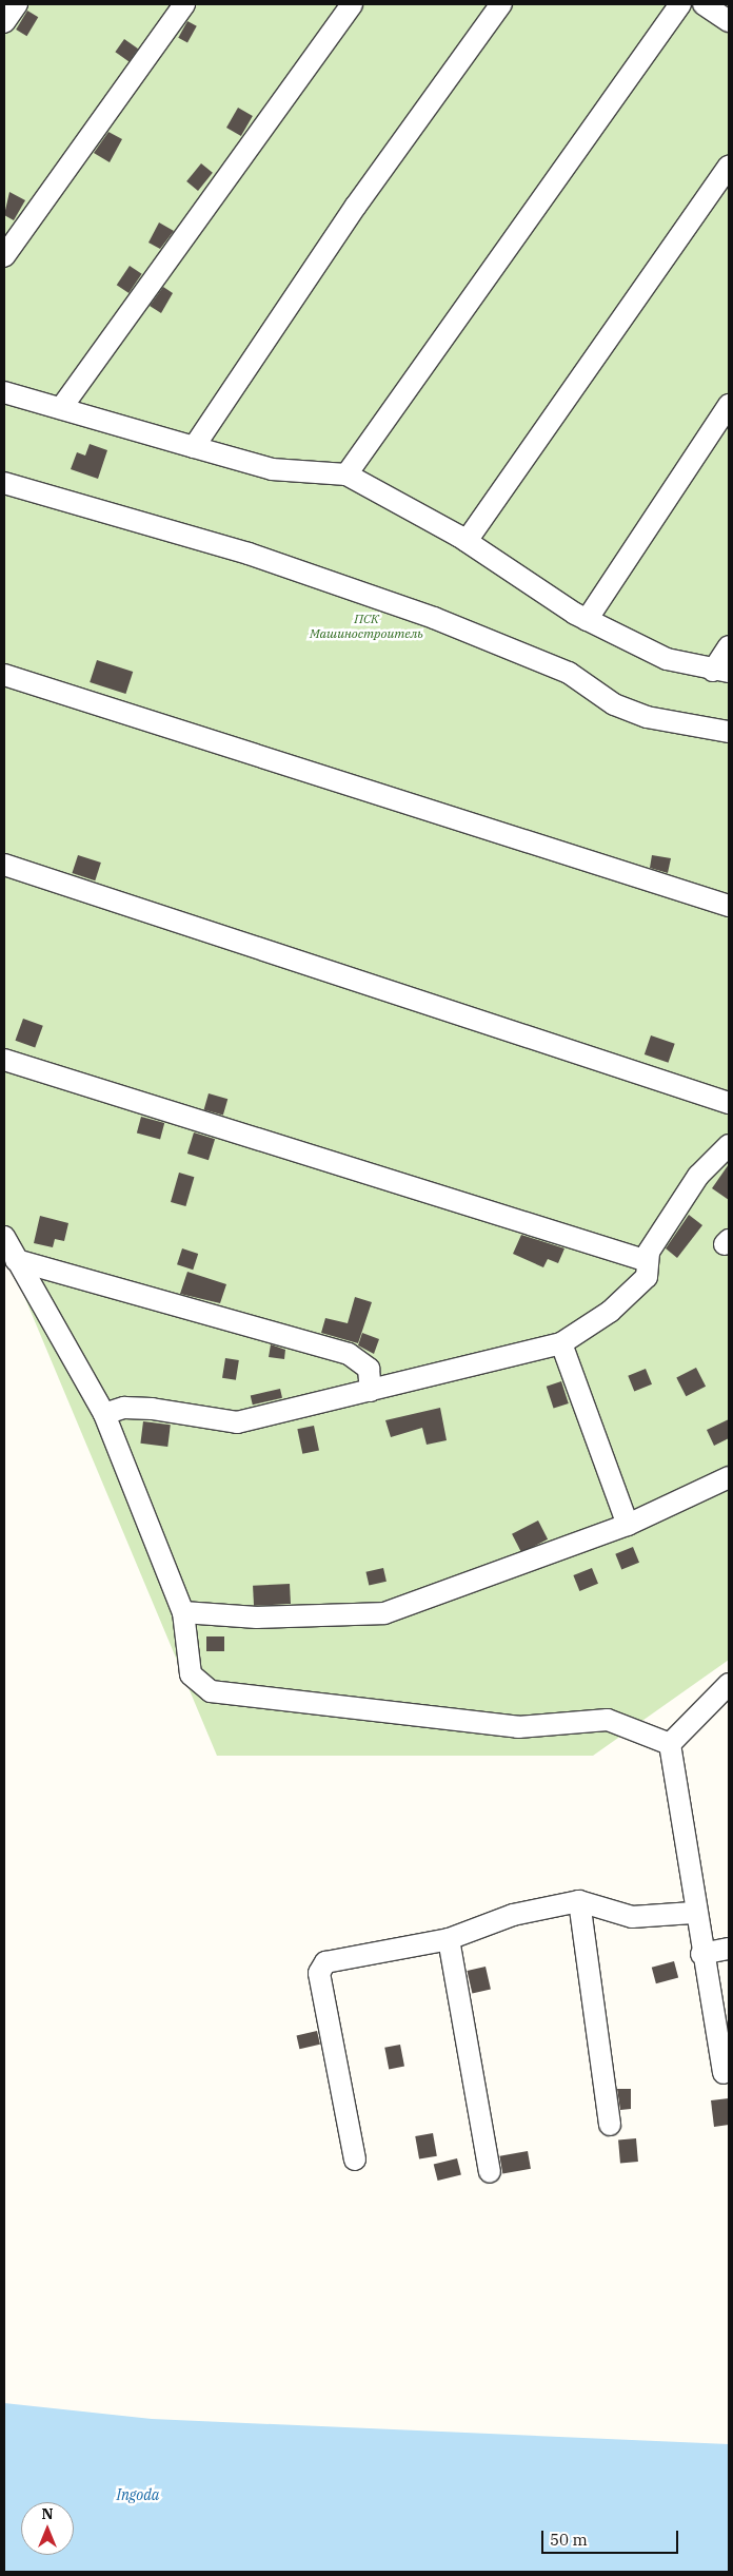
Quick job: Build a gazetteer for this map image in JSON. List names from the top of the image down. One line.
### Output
{"water":["Ingoda"],"parks":["ПСК Машиностроитель"],"scale_bar":"50 m","north":"top"}
